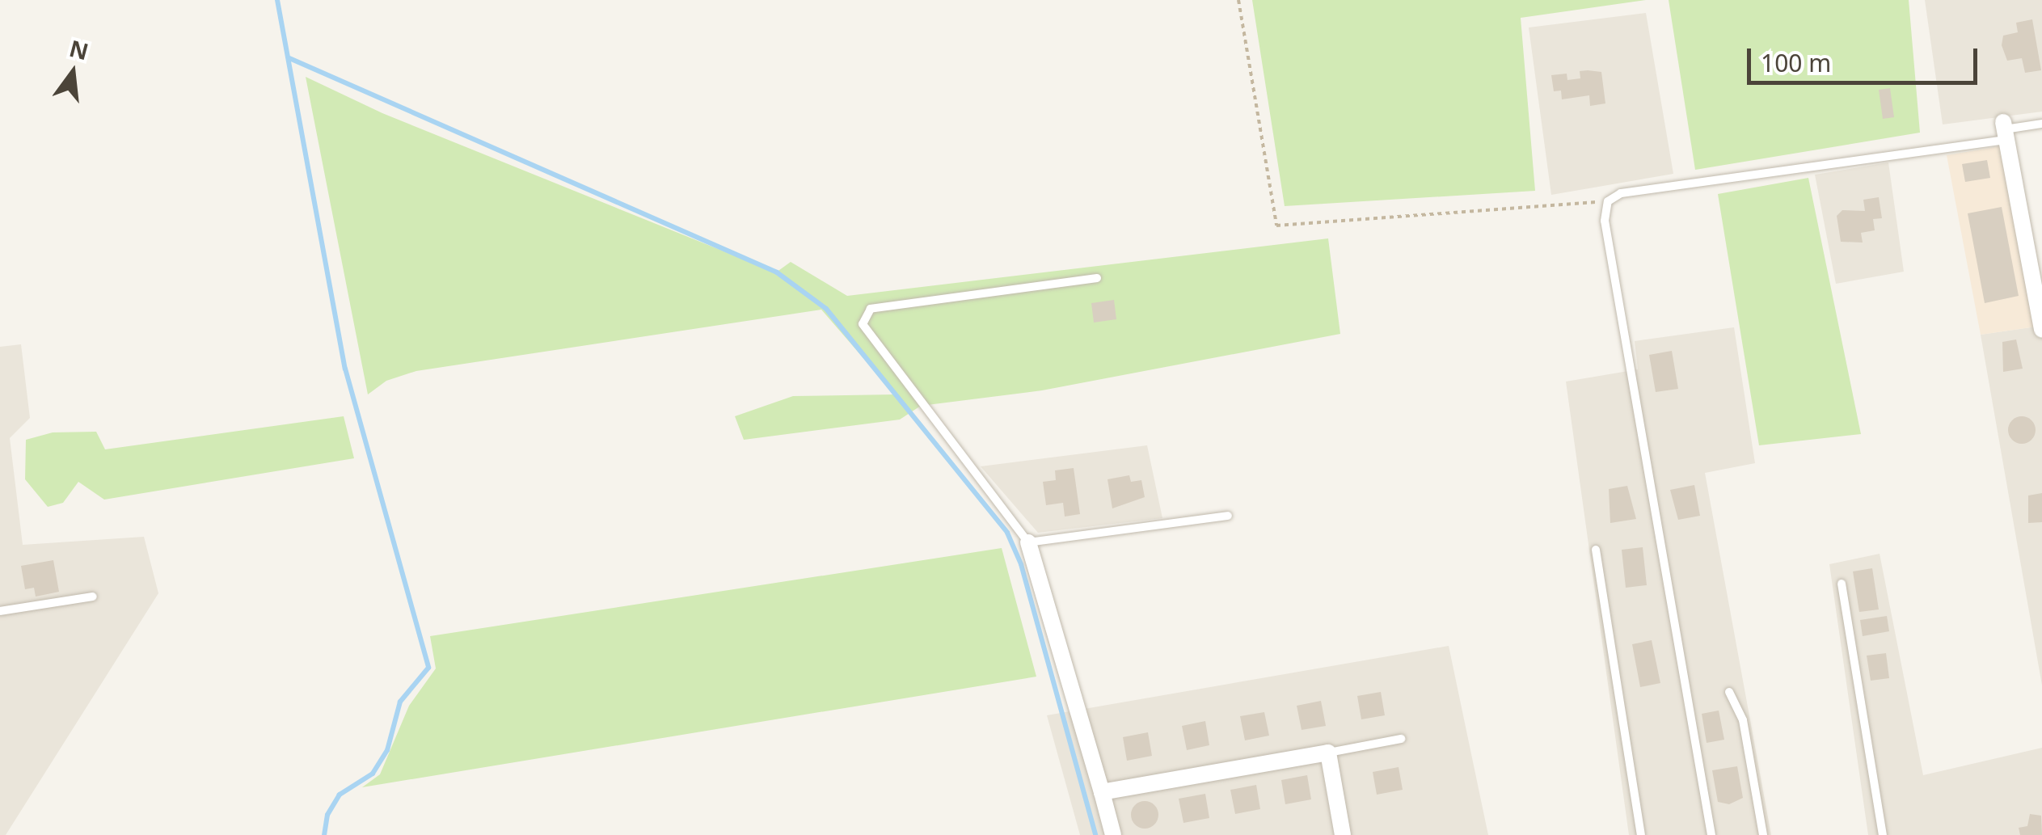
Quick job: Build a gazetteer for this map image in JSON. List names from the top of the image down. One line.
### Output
{"scale_bar":"100 m","north":"top"}
